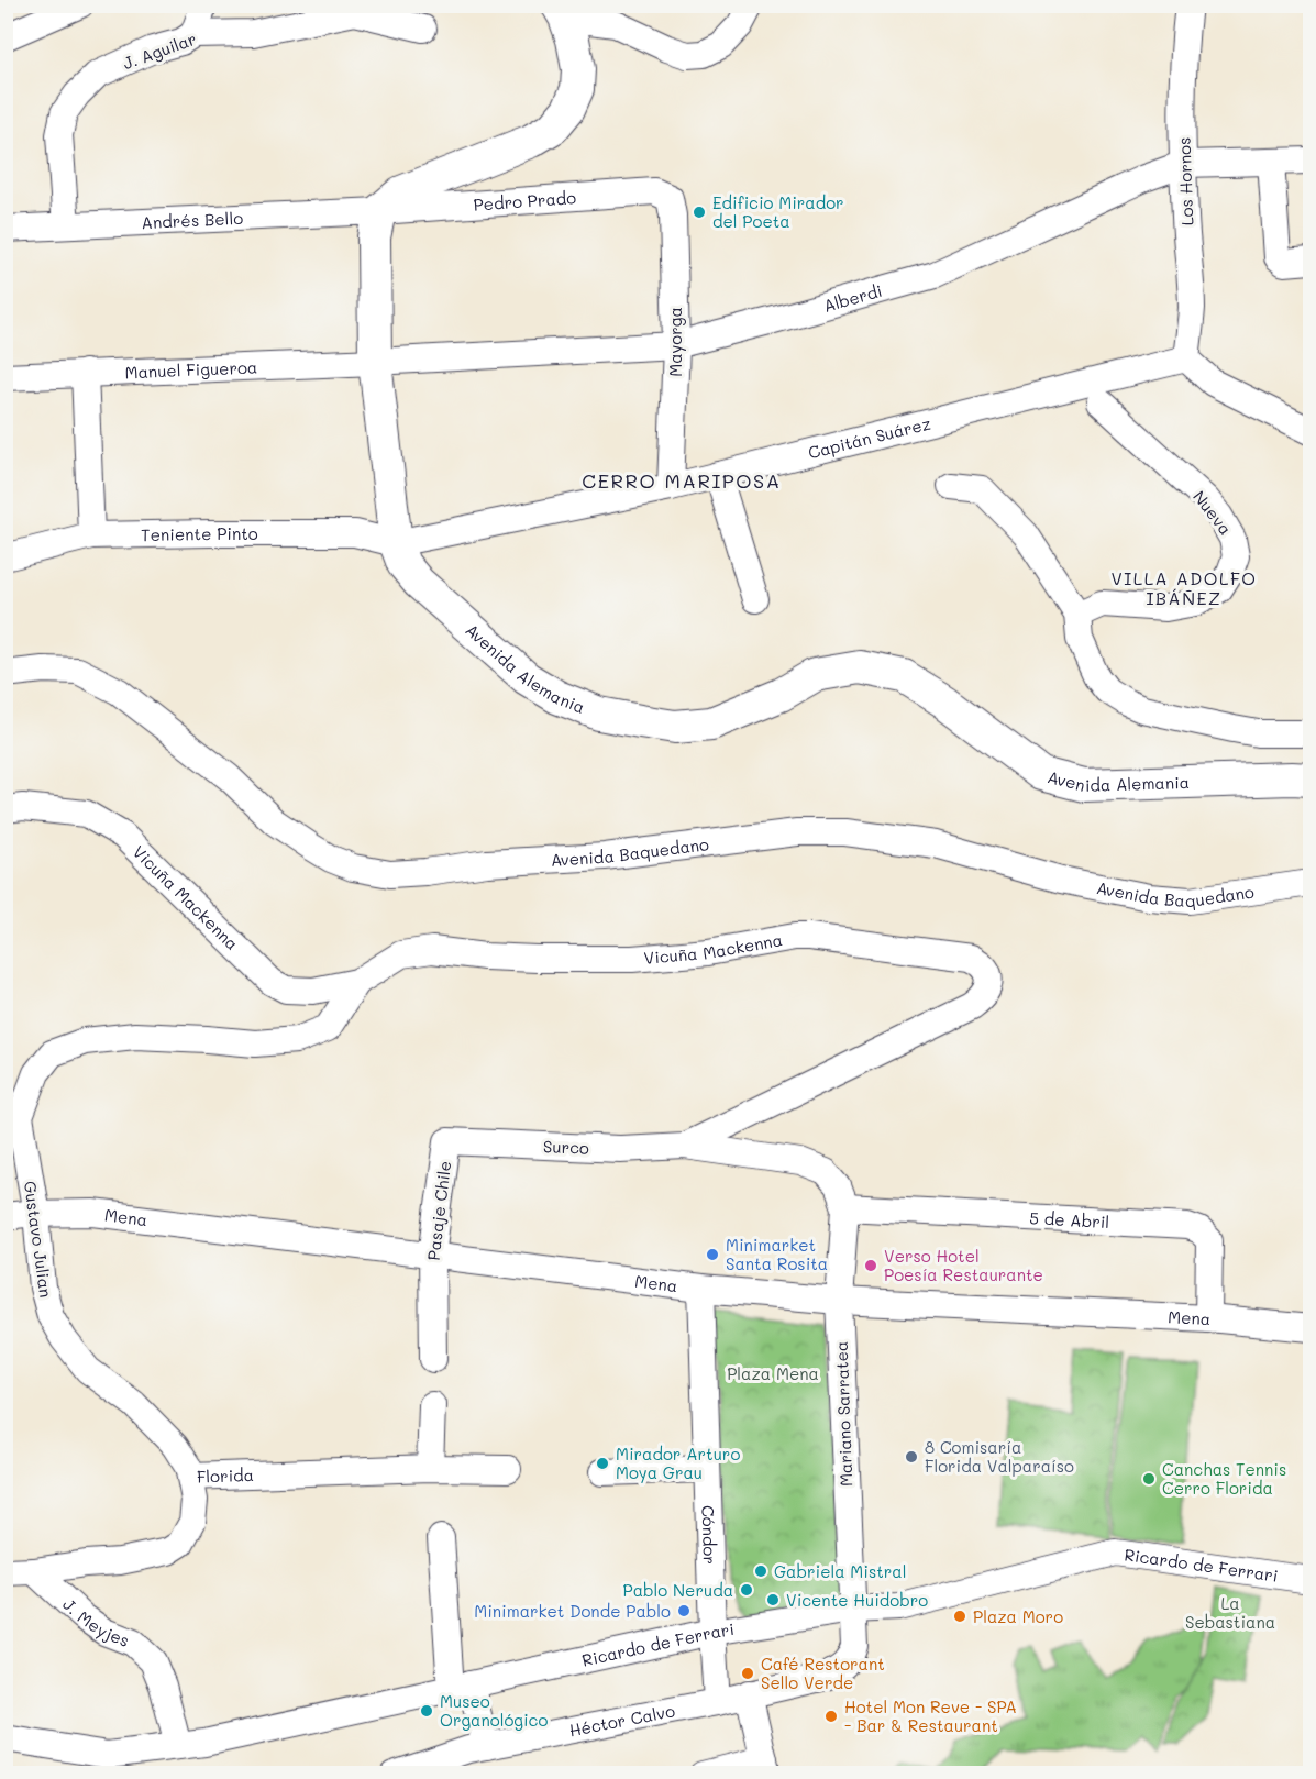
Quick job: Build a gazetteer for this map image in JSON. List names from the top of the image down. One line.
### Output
{"streets":{"main road":["Avenida Alemania"],"street":["J. Aguilar","Los Hornos","Pedro Prado","Andrés Bello","Alberdi","Mayorga","Manuel Figueroa","Capitán Suárez","Nueva","Teniente Pinto","Avenida Baquedano","Vicuña Mackenna","Surco","Pasaje Chile","Mena","5 de Abril","Gustavo Julian","Mariano Sarratea","Florida","Cóndor","Ricardo de Ferrari","J. Meyjes","Héctor Calvo"]},"crossings":[["J. Aguilar","Andrés Bello"],["Los Hornos","Alberdi"],["Los Hornos","Capitán Suárez"],["Pedro Prado","Andrés Bello"],["Pedro Prado","Mayorga"],["Pedro Prado","Avenida Alemania"],["Andrés Bello","Avenida Alemania"],["Alberdi","Mayorga"],["Alberdi","Manuel Figueroa"],["Alberdi","Avenida Alemania"],["Mayorga","Capitán Suárez"],["Manuel Figueroa","Avenida Alemania"],["Capitán Suárez","Teniente Pinto"],["Capitán Suárez","Avenida Alemania"],["Teniente Pinto","Avenida Alemania"],["Vicuña Mackenna","Surco"],["Vicuña Mackenna","Gustavo Julian"],["Surco","Pasaje Chile"],["Pasaje Chile","Mena"],["Mena","5 de Abril"],["Mena","Gustavo Julian"],["Mena","Mariano Sarratea"],["Mena","Cóndor"],["5 de Abril","Mariano Sarratea"],["Gustavo Julian","Florida"],["Mariano Sarratea","Ricardo de Ferrari"],["Mariano Sarratea","Héctor Calvo"],["Florida","J. Meyjes"],["Cóndor","Ricardo de Ferrari"],["Cóndor","Héctor Calvo"],["Ricardo de Ferrari","J. Meyjes"]],"districts":["CERRO MARIPOSA","VILLA ADOLFO IBÁÑEZ"],"parks":["Plaza Mena","La Sebastiana"],"places":["Edificio Mirador del Poeta","Minimarket Santa Rosita","Verso Hotel Poesía Restaurante","8 Comisaría Florida Valparaíso","Mirador Arturo Moya Grau","Canchas Tennis Cerro Florida","Gabriela Mistral","Pablo Neruda","Vicente Huidobro","Minimarket Donde Pablo","Plaza Moro","Café Restorant Sello Verde","Museo Organológico","Hotel Mon Reve - SPA - Bar & Restaurant"]}
